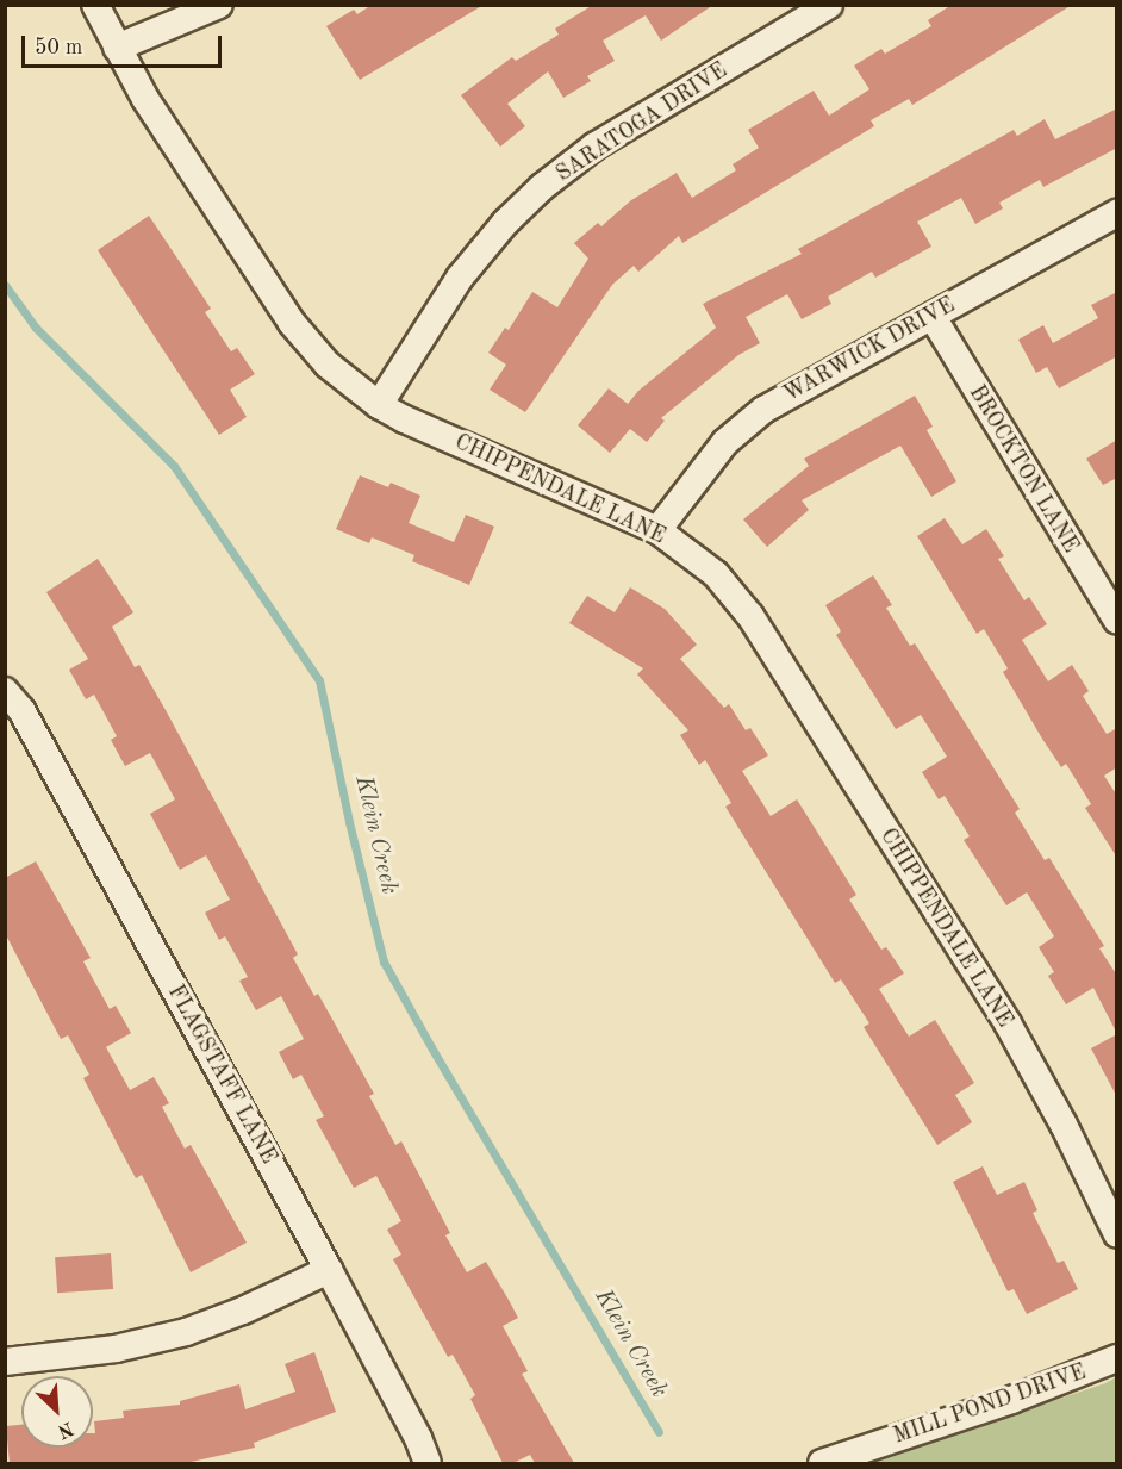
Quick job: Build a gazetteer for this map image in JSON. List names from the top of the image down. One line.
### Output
{"streets":{"street":["SARATOGA DRIVE","WARWICK DRIVE","BROCKTON LANE","CHIPPENDALE LANE","FLAGSTAFF LANE","MILL POND DRIVE"]},"crossings":[["SARATOGA DRIVE","CHIPPENDALE LANE"],["WARWICK DRIVE","BROCKTON LANE"],["WARWICK DRIVE","CHIPPENDALE LANE"]],"water":["Klein Creek"],"scale_bar":"50 m","north":"bottom right"}
